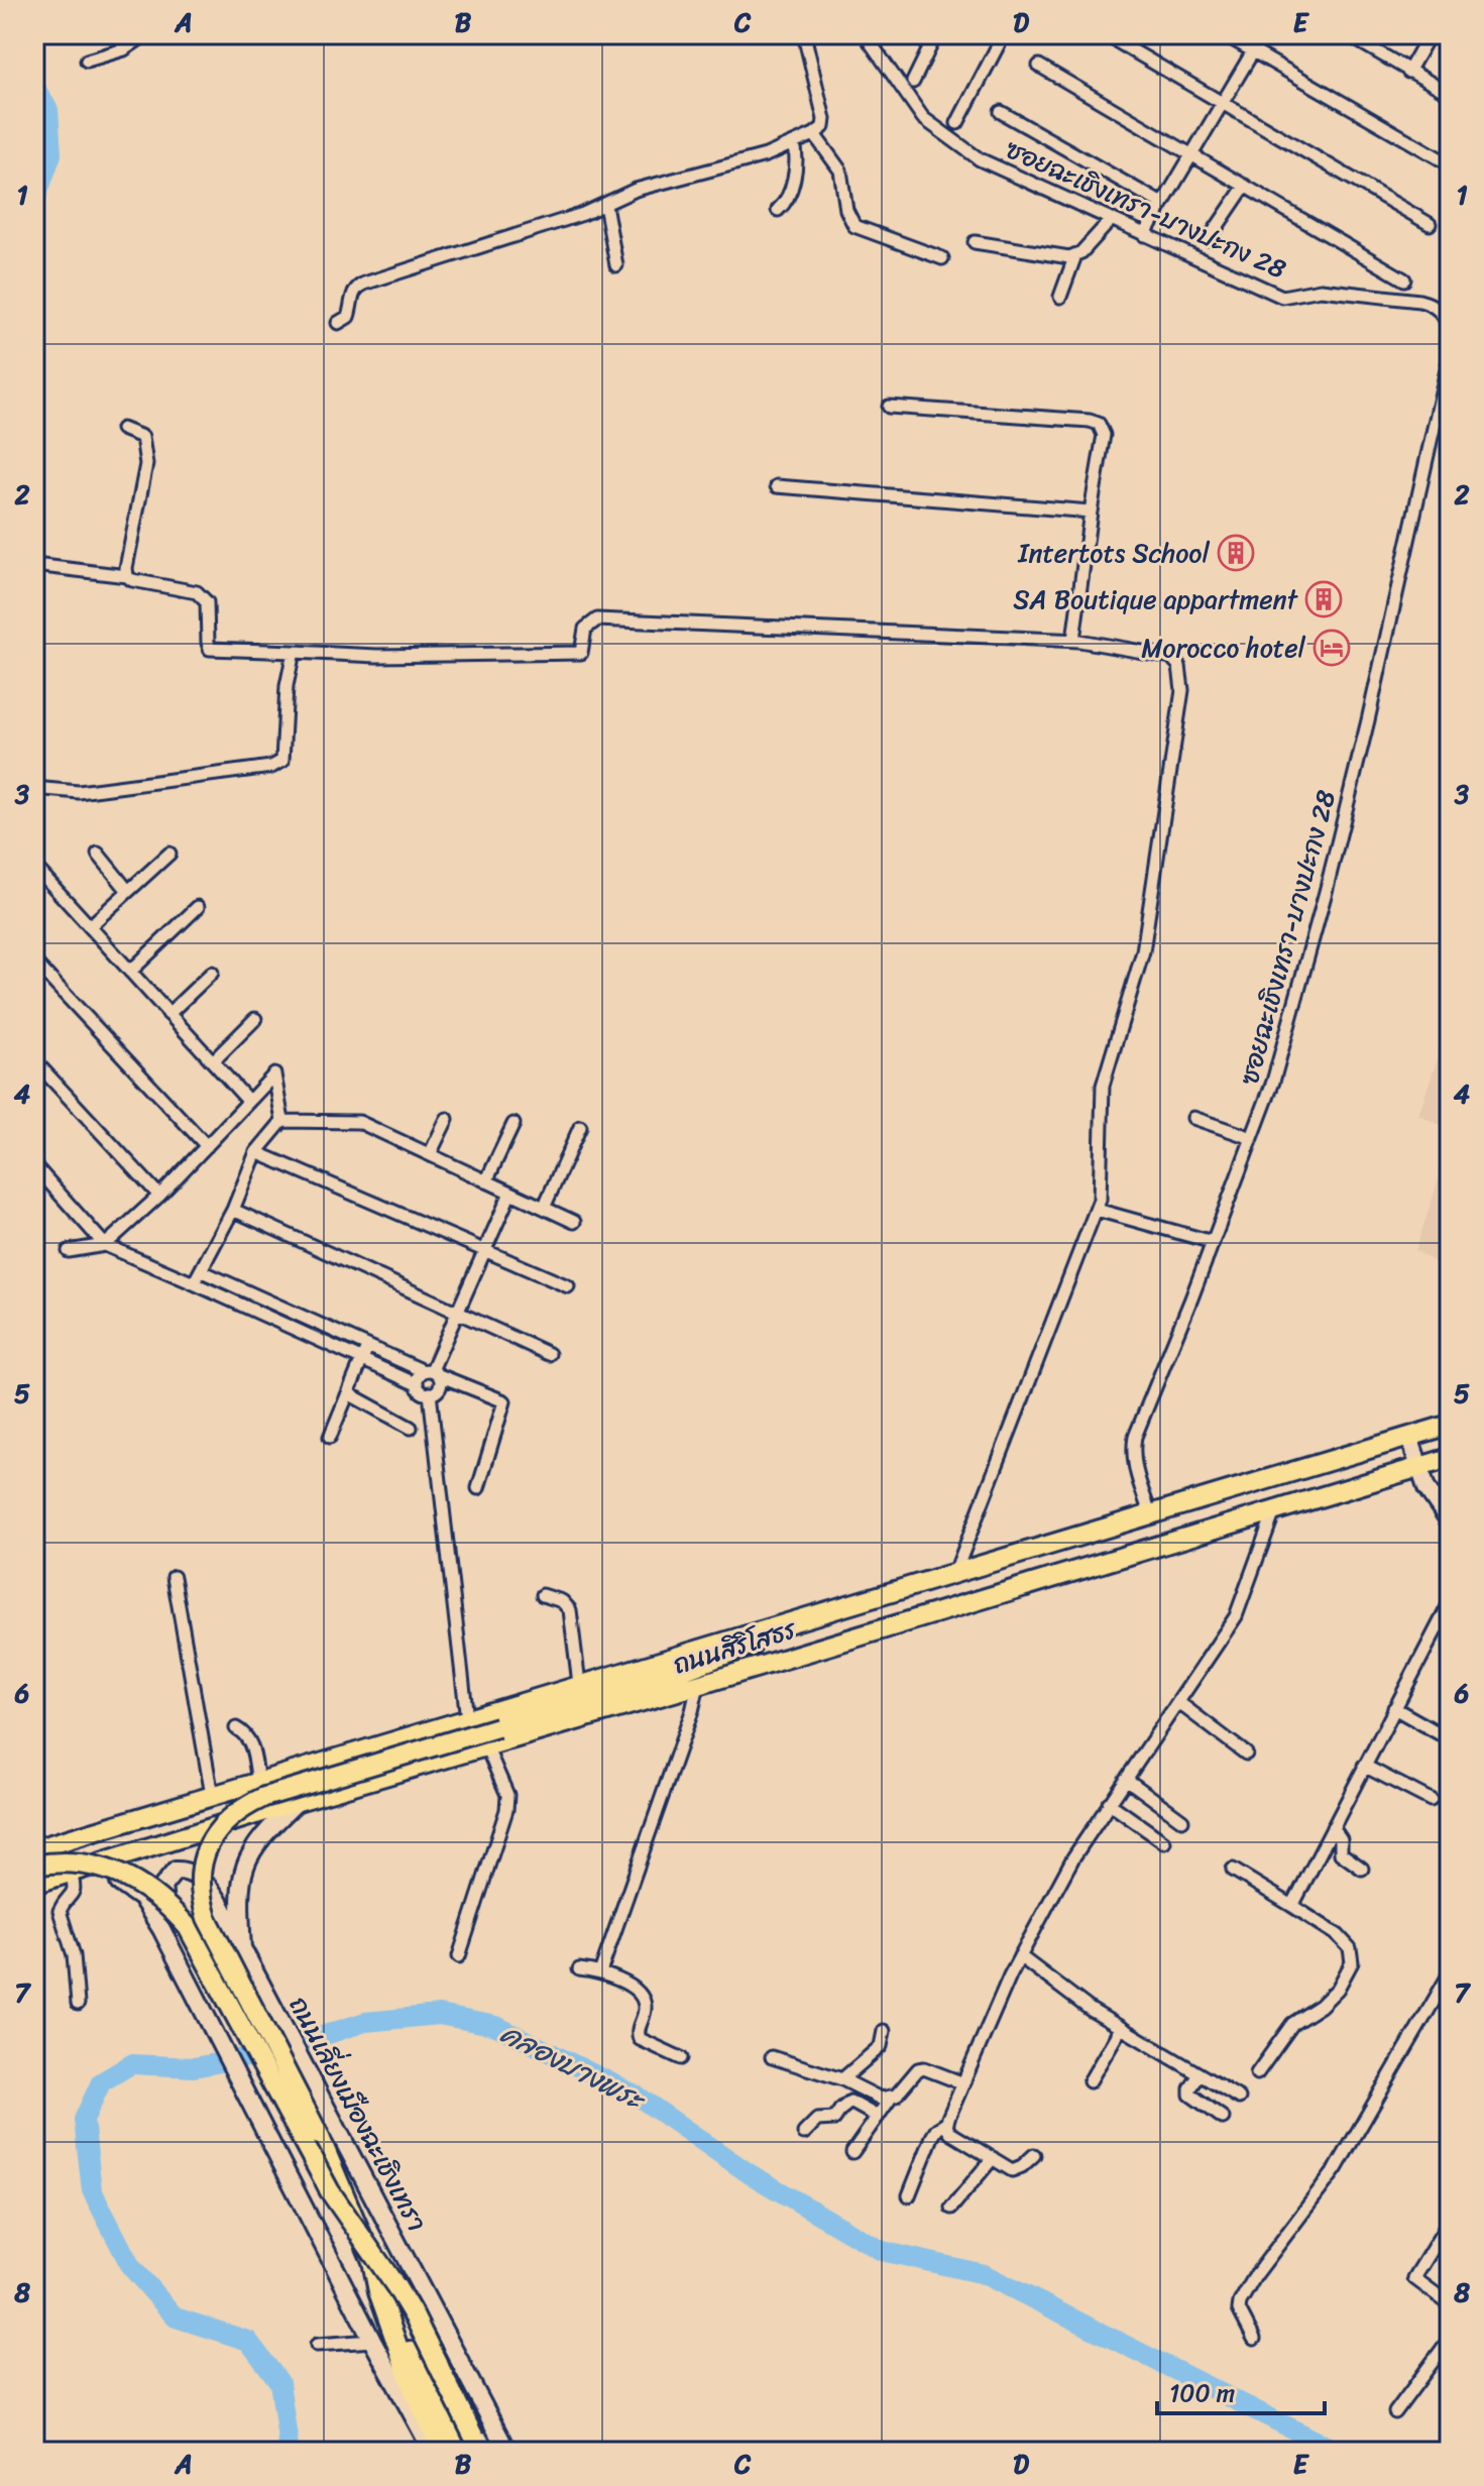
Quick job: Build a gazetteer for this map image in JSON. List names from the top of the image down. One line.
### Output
{"streets":{"highway":["ถนนสิริโสธร"],"main road":["ถนนเลี่ยงเมืองฉะเชิงเทรา"],"street":["ซอยฉะเชิงเทรา-บางปะกง 28"]},"crossings":[["ซอยฉะเชิงเทรา-บางปะกง 28","ถนนสิริโสธร"],["ถนนสิริโสธร","ถนนเลี่ยงเมืองฉะเชิงเทรา"]],"water":["คลองบางพระ"],"places":{"building":["Intertots School","SA Boutique appartment"],"hotel":["Morocco hotel"]},"scale_bar":"100 m","grid":{"columns":["A","B","C","D","E"],"rows":["1","2","3","4","5","6","7","8"]}}
